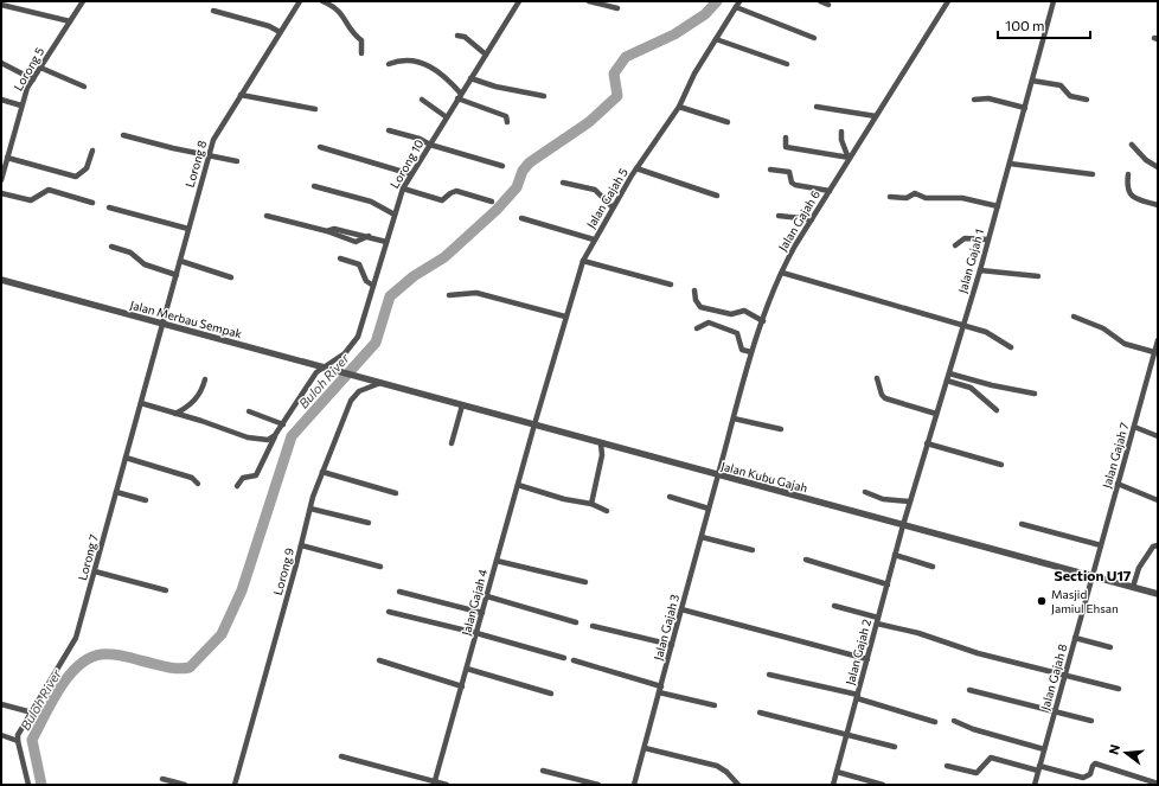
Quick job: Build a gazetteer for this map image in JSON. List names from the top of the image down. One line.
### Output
{"streets":{"street":["Lorong 5","Lorong 8","Lorong 10","Jalan Gajah 5","Jalan Gajah 6","Jalan Gajah 1","Jalan Merbau Sempak","Jalan Gajah 7","Jalan Kubu Gajah","Lorong 7","Lorong 9","Jalan Gajah 4","Jalan Gajah 3","Jalan Gajah 2","Jalan Gajah 8"]},"crossings":[["Lorong 8","Jalan Merbau Sempak"],["Lorong 8","Lorong 7"],["Lorong 10","Jalan Merbau Sempak"],["Jalan Gajah 5","Jalan Kubu Gajah"],["Jalan Gajah 5","Jalan Gajah 4"],["Jalan Gajah 6","Jalan Kubu Gajah"],["Jalan Gajah 6","Jalan Gajah 3"],["Jalan Gajah 1","Jalan Kubu Gajah"],["Jalan Gajah 1","Jalan Gajah 2"],["Jalan Merbau Sempak","Jalan Kubu Gajah"],["Jalan Merbau Sempak","Lorong 7"],["Jalan Gajah 7","Jalan Kubu Gajah"],["Jalan Gajah 7","Jalan Gajah 8"],["Jalan Kubu Gajah","Lorong 9"],["Jalan Kubu Gajah","Jalan Gajah 4"],["Jalan Kubu Gajah","Jalan Gajah 3"],["Jalan Kubu Gajah","Jalan Gajah 2"],["Jalan Kubu Gajah","Jalan Gajah 8"]],"districts":["Section U17"],"water":["Buloh River"],"places":["Masjid Jamiul Ehsan"],"scale_bar":"100 m","north":"left"}
